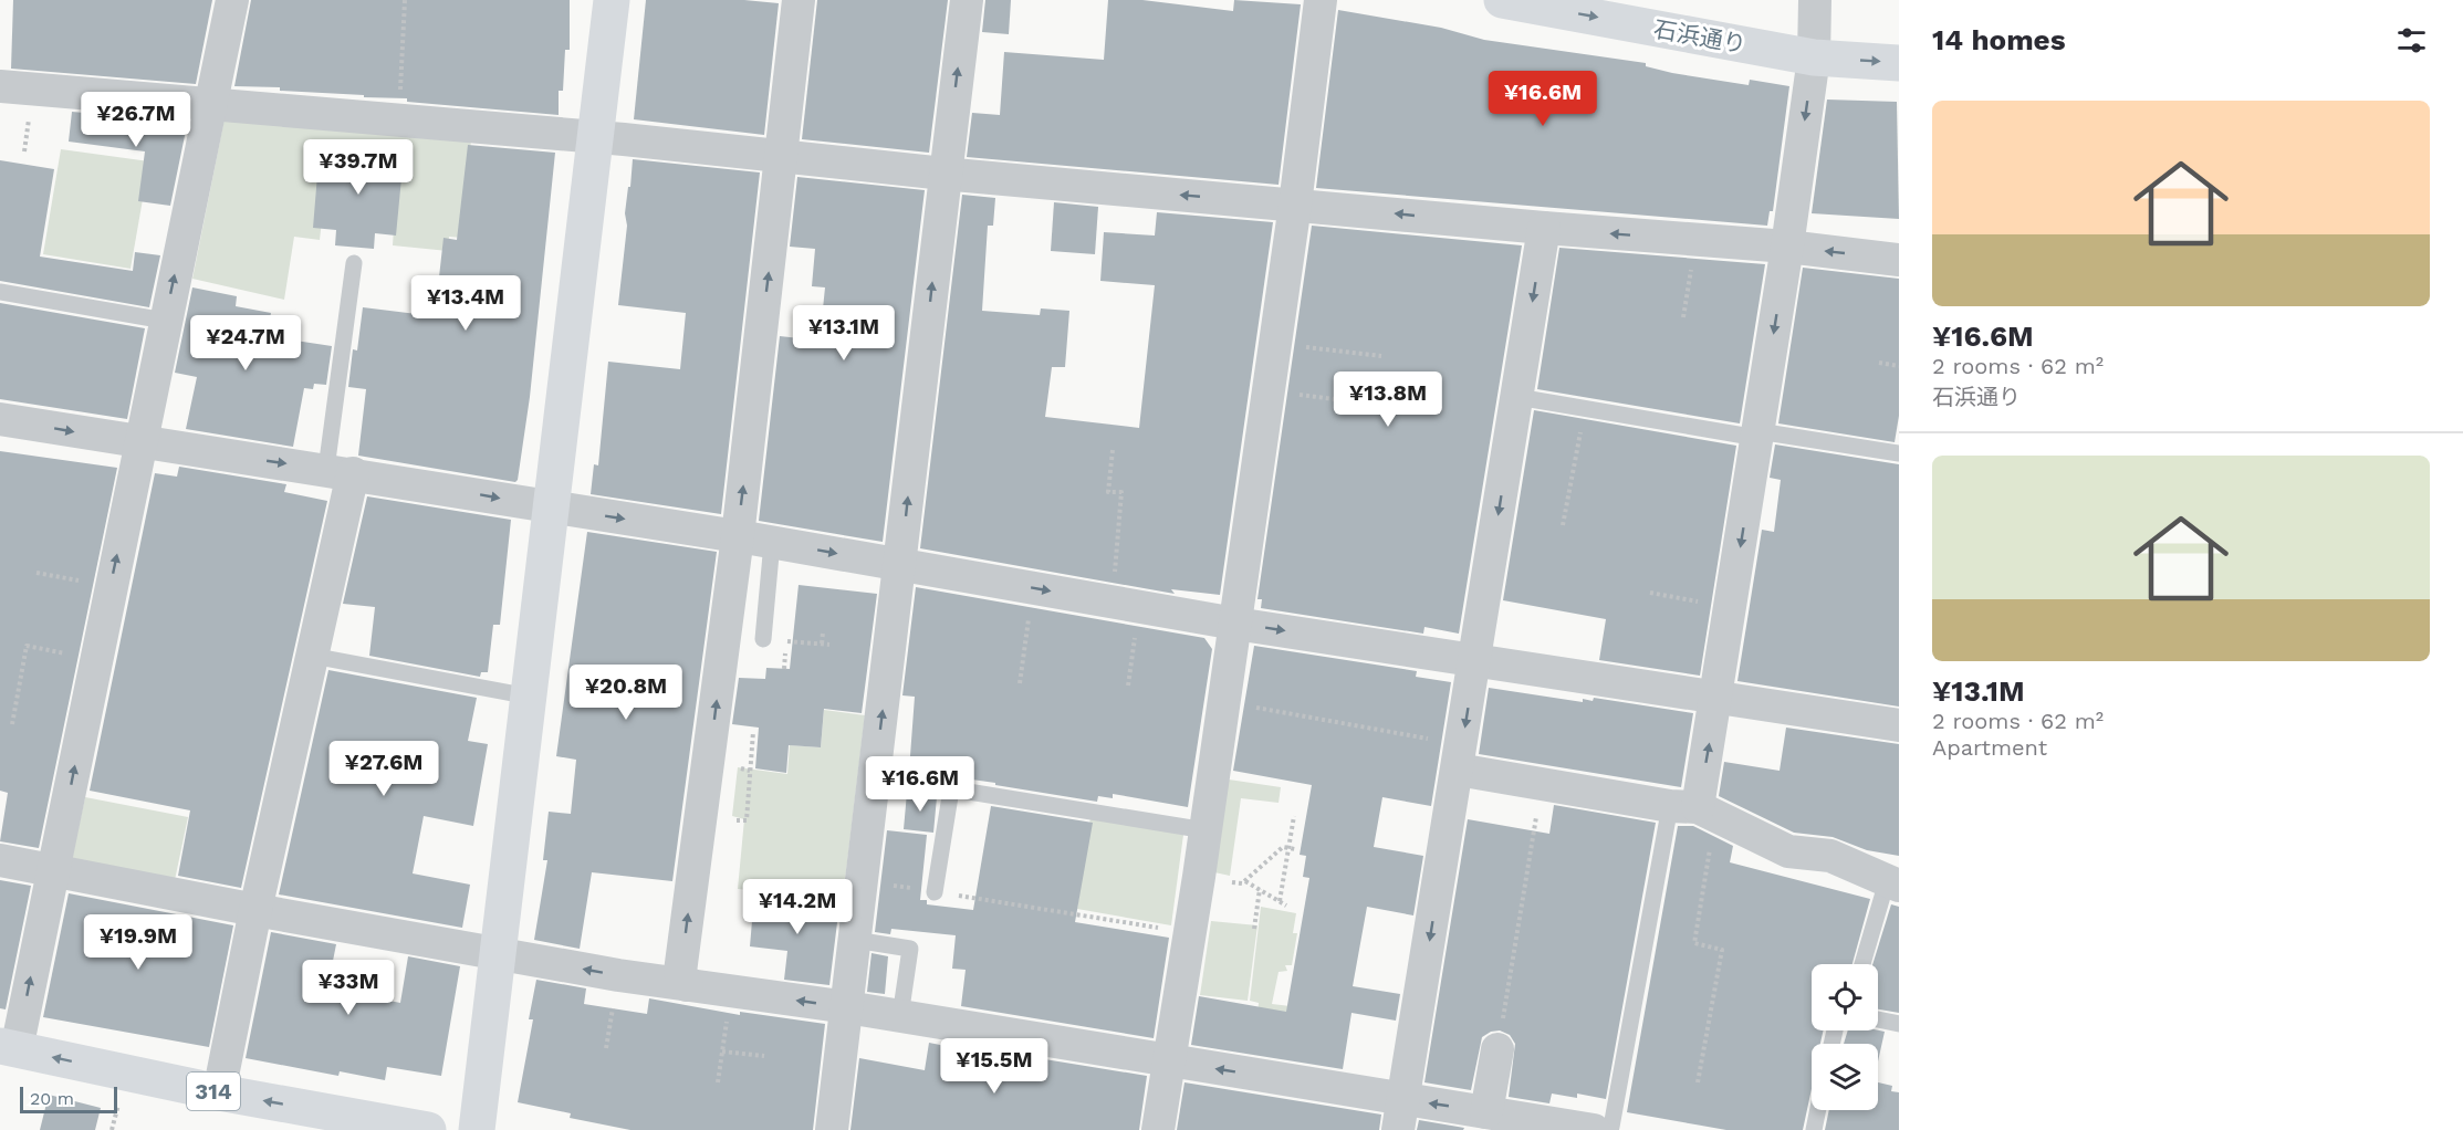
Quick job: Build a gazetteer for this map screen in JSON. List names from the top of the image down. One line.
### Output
{"streets":{"street":["石浜通り","314"]},"scale_bar":"20 m","page":{"heading":"14 homes","price":["¥16.6M","¥26.7M","¥39.7M","¥13.4M","¥13.1M","¥24.7M","¥13.8M","¥20.8M","¥27.6M","¥16.6M","¥14.2M","¥19.9M","¥33M","¥15.5M"],"list":[{"name":"¥16.6M","note":"2 rooms · 62 m² · 石浜通り"},{"name":"¥13.1M","note":"2 rooms · 62 m² · Apartment"}],"scale":"20 m"}}
